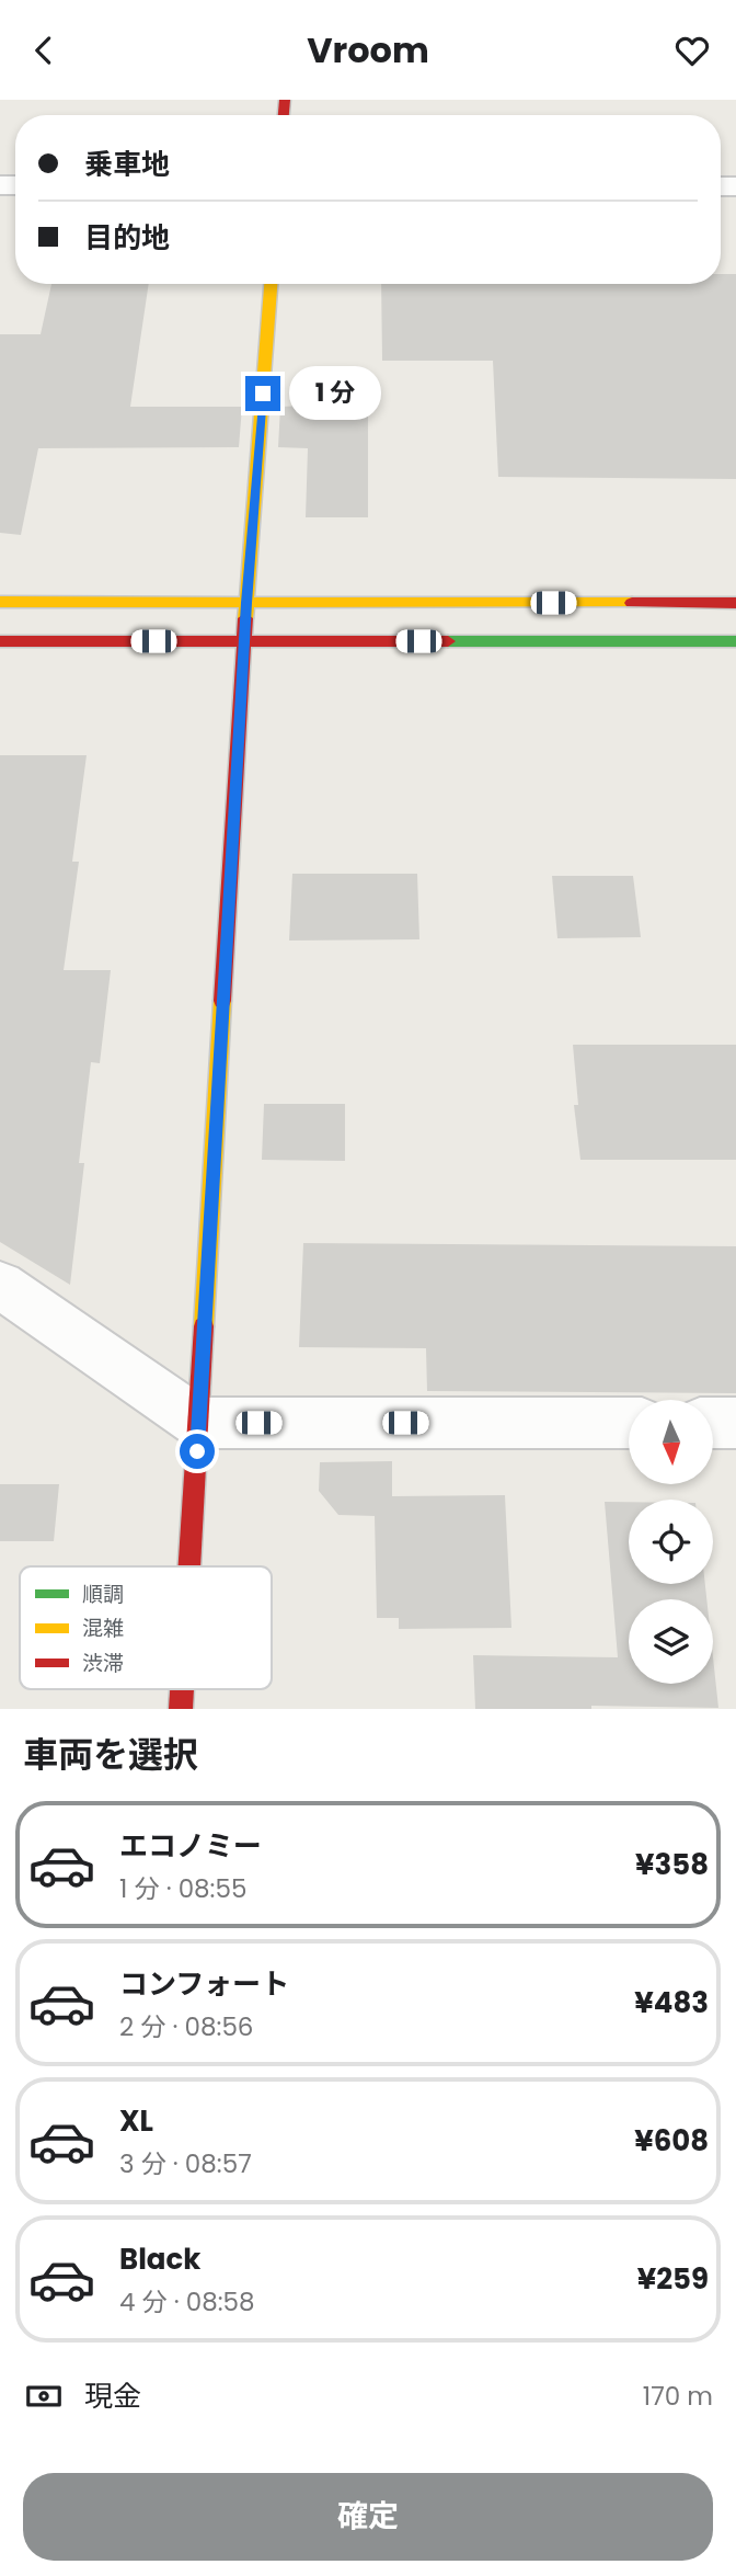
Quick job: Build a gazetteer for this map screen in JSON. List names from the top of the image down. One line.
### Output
{"legend":["順調","混雑","渋滞"],"north":"bottom","page":{"header":"Vroom","banner":["乗車地","目的地"],"bubble":"1 分","heading":"車両を選択","list":[{"name":"エコノミー","note":"1 分 · 08:55","value":"¥358"},{"name":"コンフォート","note":"2 分 · 08:56","value":"¥483"},{"name":"XL","note":"3 分 · 08:57","value":"¥608"},{"name":"Black","note":"4 分 · 08:58","value":"¥259"}],"pay":["現金","170 m"],"buttons":"確定"}}
